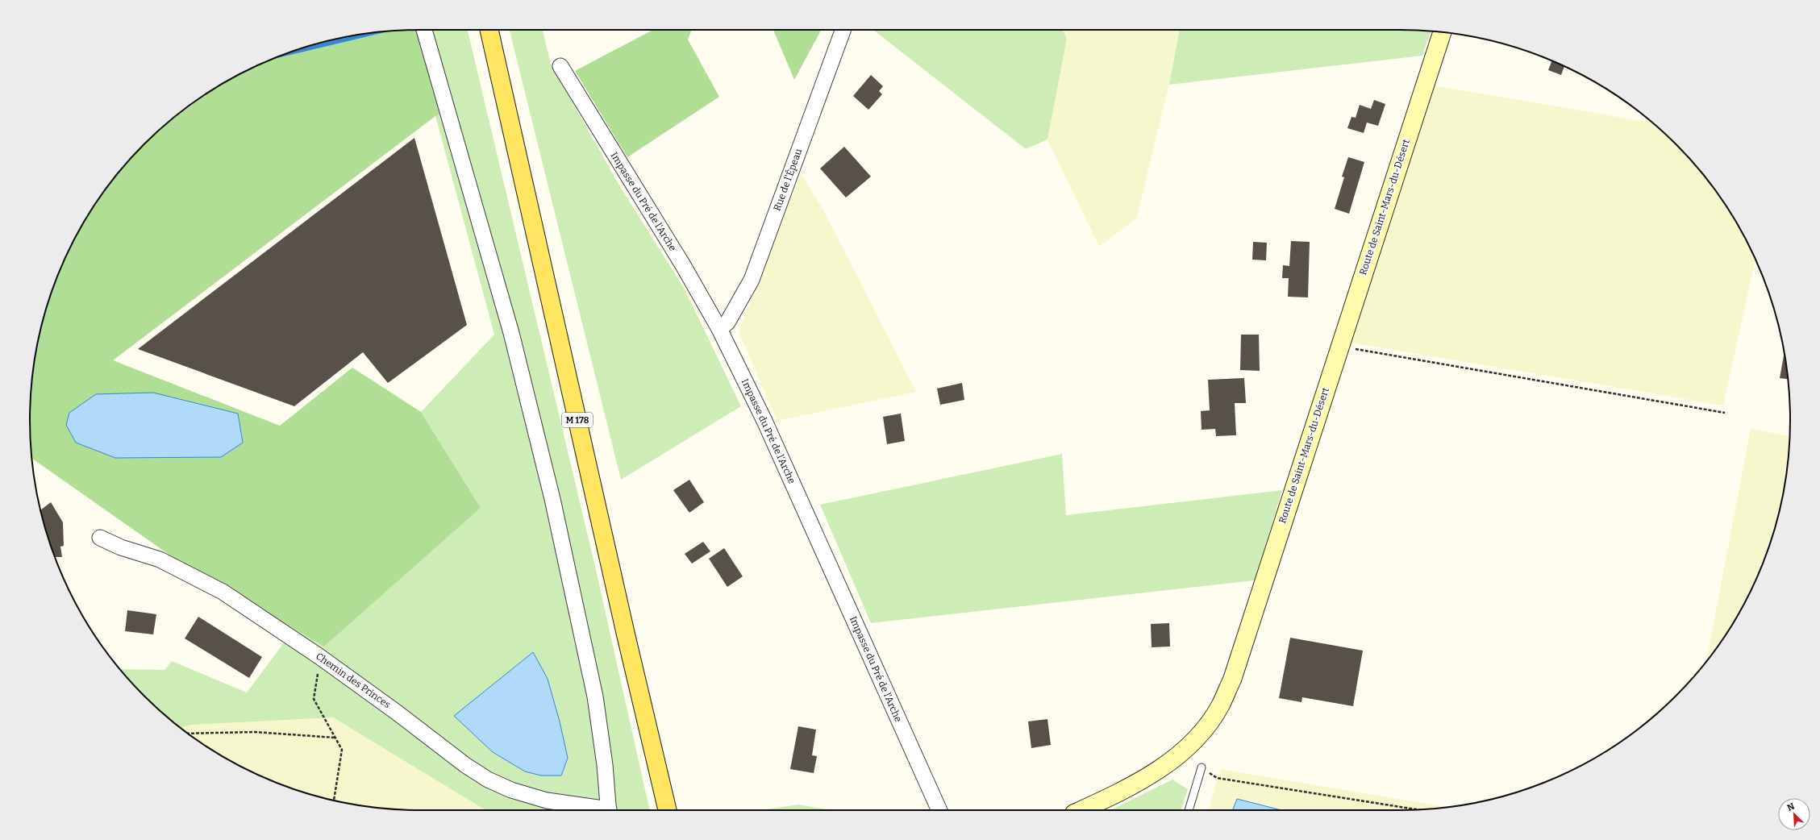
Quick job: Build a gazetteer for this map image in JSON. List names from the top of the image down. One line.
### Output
{"streets":{"main road":["Route de Saint-Mars-du-Désert","M 178"],"street":["Rue de l'Épeau","Impasse du Pré de l'Arche","Chemin des Princes"]},"crossings":[["Rue de l'Épeau","Impasse du Pré de l'Arche"]],"north":"top left"}
